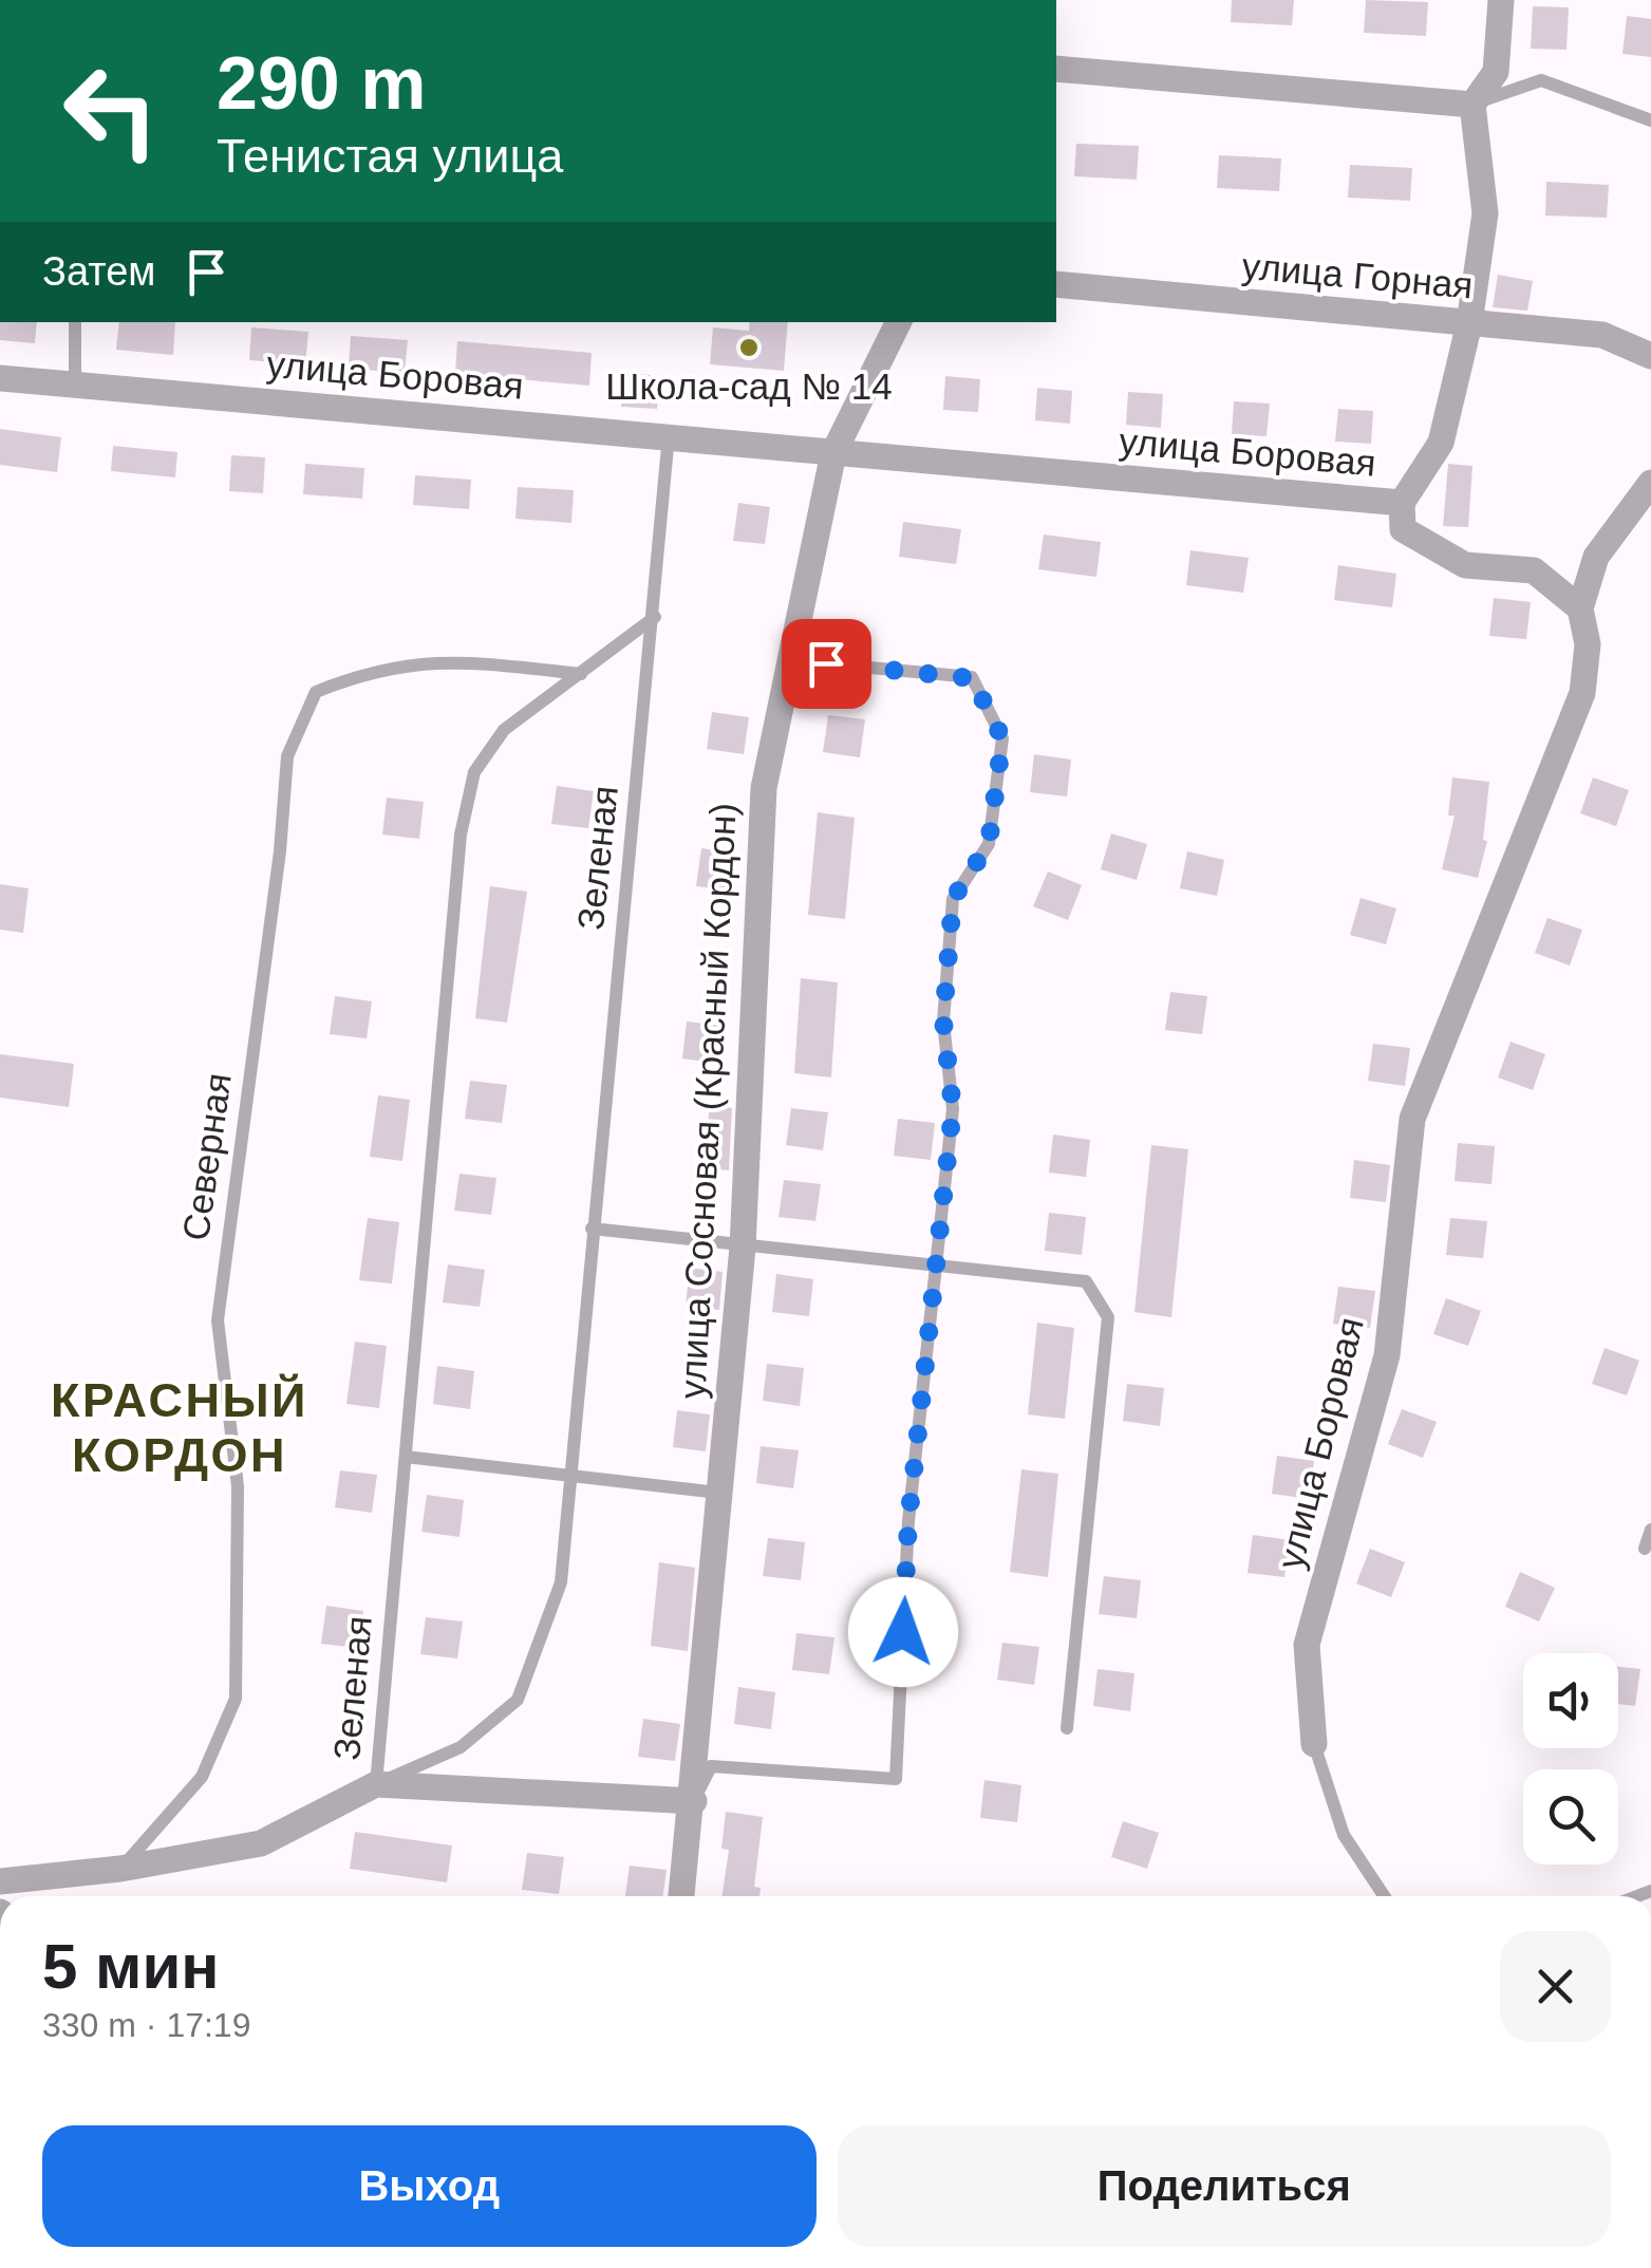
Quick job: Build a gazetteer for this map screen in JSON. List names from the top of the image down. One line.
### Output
{"streets":{"street":["улица Горная","улица Боровая","улица Сосновая (Красный Кордон)"],"lane":["Зеленая","Северная"]},"crossings":[["улица Боровая","Зеленая"],["улица Боровая","улица Сосновая (Красный Кордон)"],["Зеленая","Северная"]],"districts":["КРАСНЫЙ КОРДОН"],"places":["Школа-сад № 14"],"page":{"turn":["290 m","Тенистая улица"],"then":"Затем","heading":["5 мин","330 m · 17:19"],"buttons":["Выход","Поделиться"]}}
